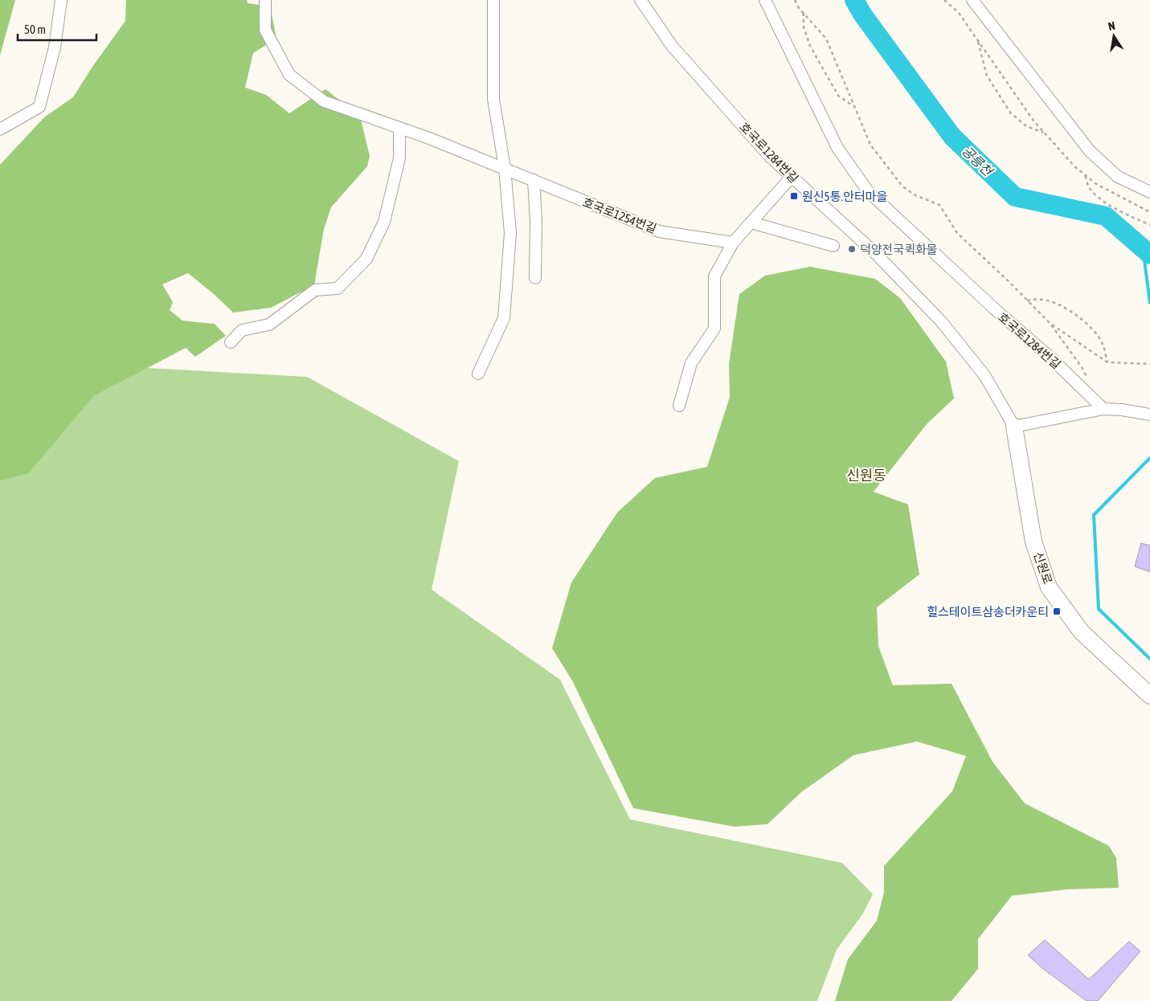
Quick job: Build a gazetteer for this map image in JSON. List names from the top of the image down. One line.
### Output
{"streets":{"street":["호국로1284번길","호국로1254번길","신원로"]},"crossings":[["호국로1284번길","신원로"]],"districts":["신원동"],"water":["공릉천"],"places":{"transit":["원신5통.안터마을","힐스테이트삼송더카운티"],"other":["덕양전국퀵화물"]},"scale_bar":"50 m","north":"top"}
